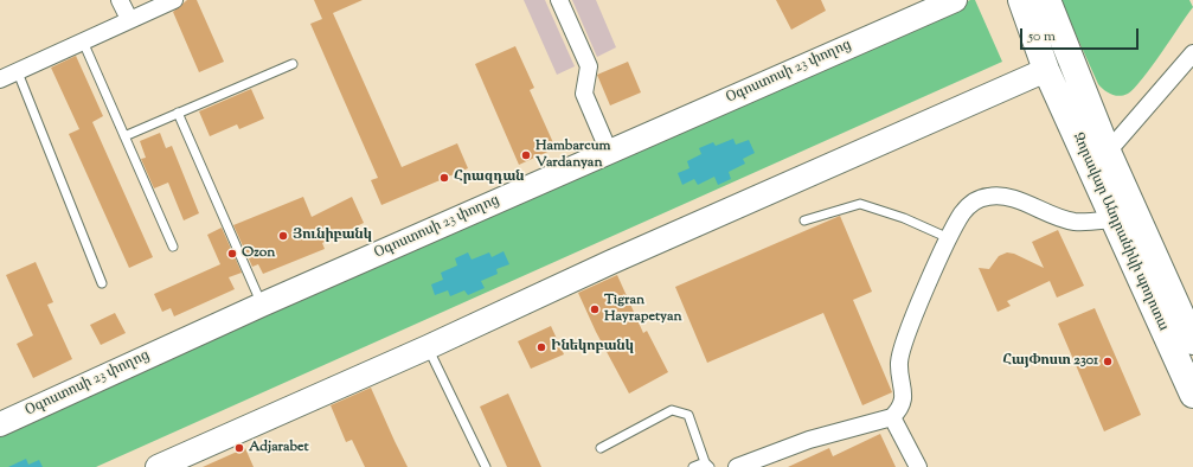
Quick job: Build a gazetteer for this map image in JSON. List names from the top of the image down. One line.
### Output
{"streets":{"main road":["Զորավար Անդրանիկի պողոտա"],"street":["Օգոստոսի 23 փողոց"]},"places":["Hambarcum Vardanyan","Հրազդան","Յունիբանկ","Ozon","Tigran Hayrapetyan","Ինեկոբանկ","ՀայՓոստ 2301","Adjarabet"],"scale_bar":"50 m"}
